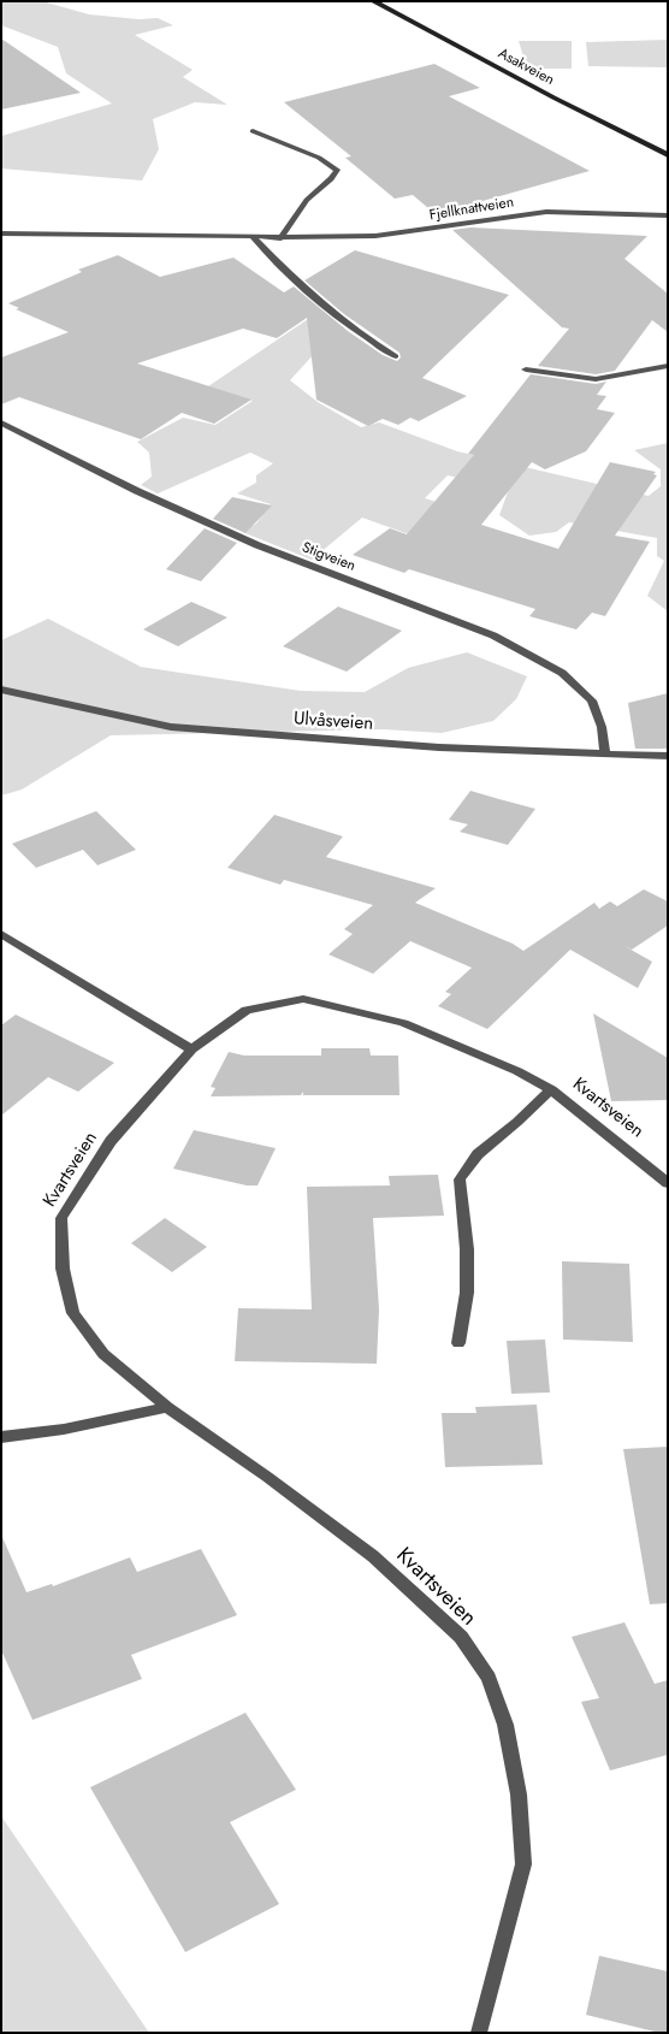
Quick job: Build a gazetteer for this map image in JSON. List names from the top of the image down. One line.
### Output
{"streets":{"main road":["Asakveien"],"street":["Fjellknattveien","Stigveien","Ulvåsveien","Kvartsveien"]},"crossings":[["Stigveien","Ulvåsveien"]]}
